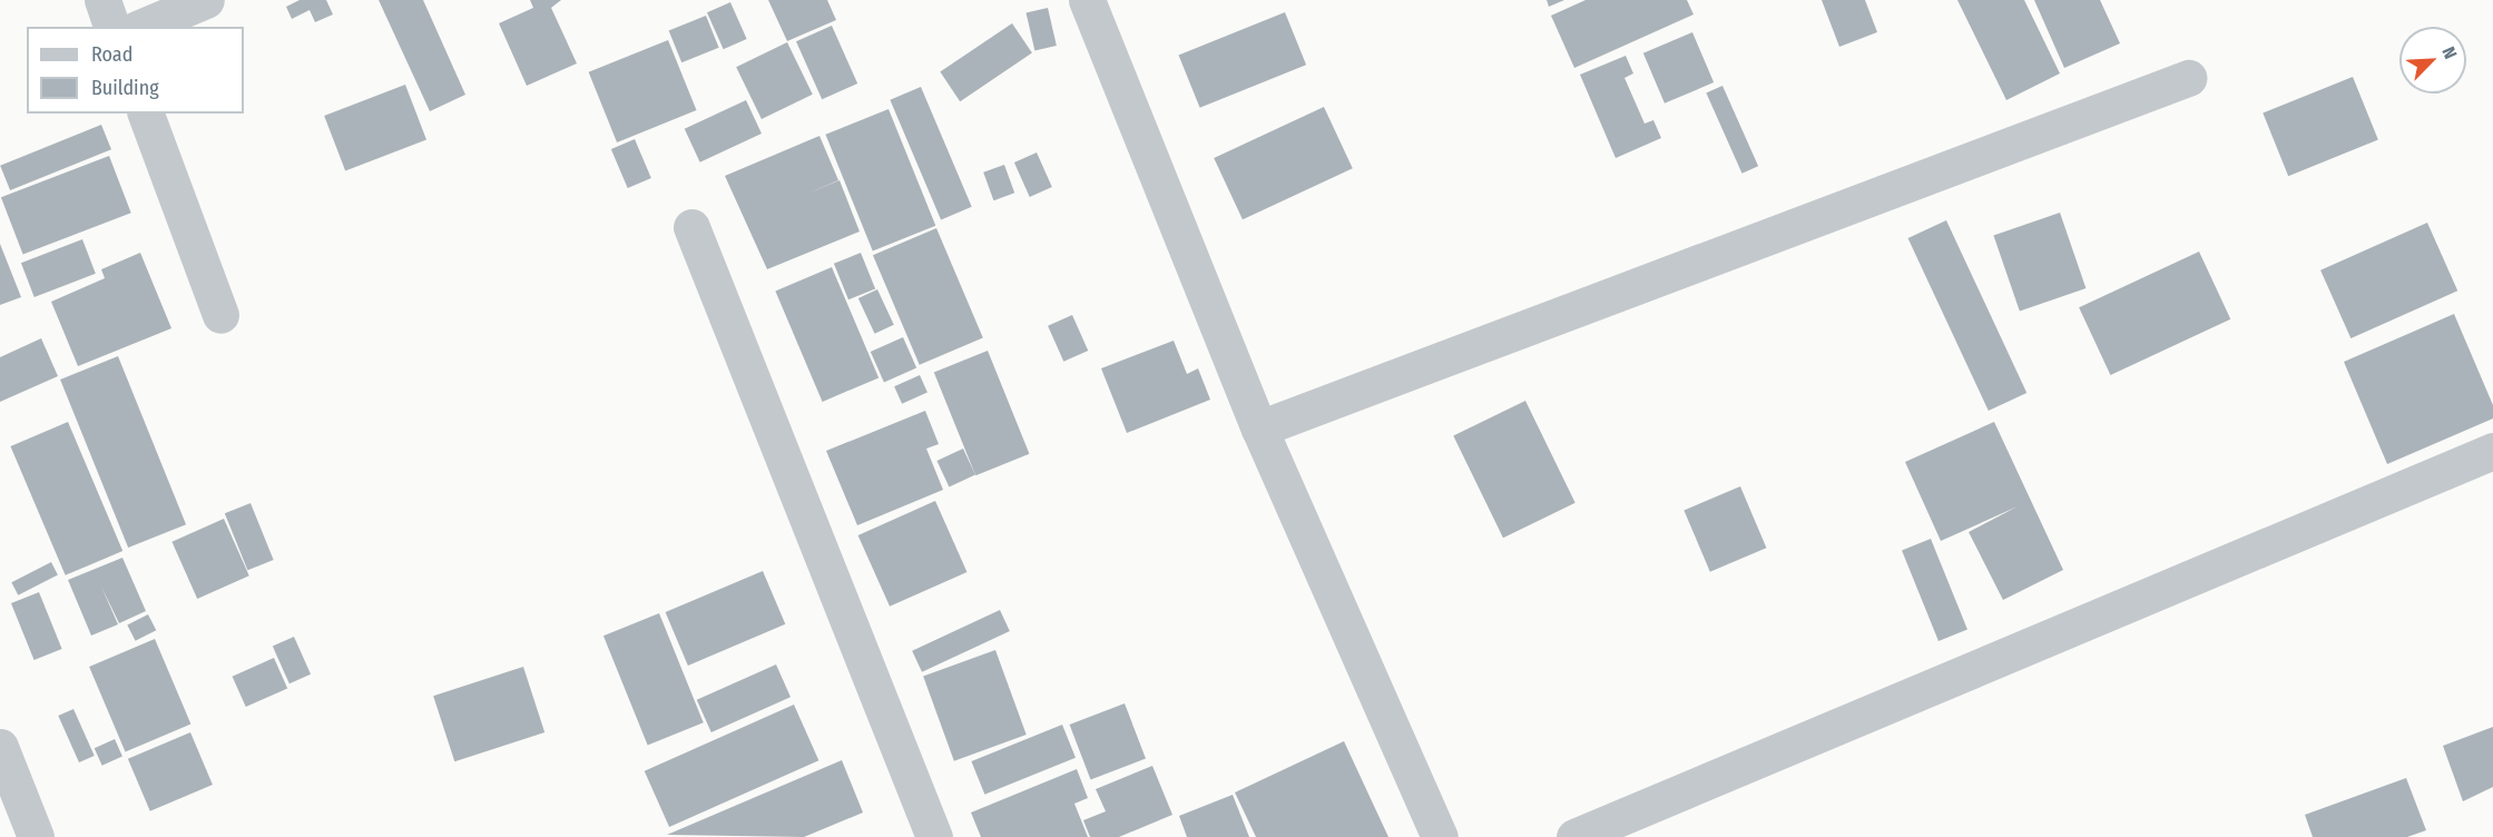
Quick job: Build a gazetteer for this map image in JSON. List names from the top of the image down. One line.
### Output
{"legend":["Road","Building"],"north":"top right"}
